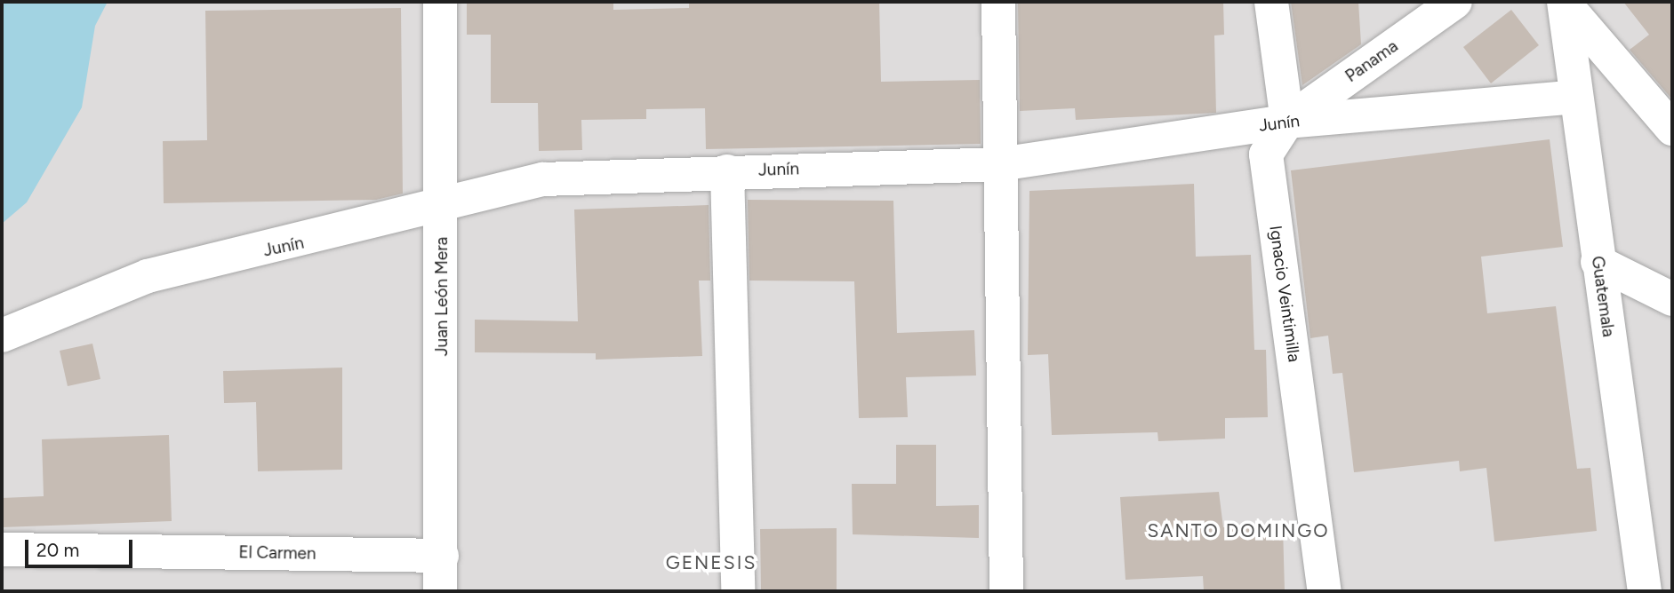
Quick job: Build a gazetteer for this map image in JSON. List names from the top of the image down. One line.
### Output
{"streets":{"street":["Panama","Junín","Ignacio Veintimilla","Juan León Mera","Guatemala","El Carmen"]},"crossings":[["Panama","Junín"],["Panama","Ignacio Veintimilla"],["Junín","Ignacio Veintimilla"],["Junín","Juan León Mera"],["Junín","Guatemala"],["Juan León Mera","El Carmen"]],"districts":["SANTO DOMINGO","GENESIS"],"scale_bar":"20 m"}
